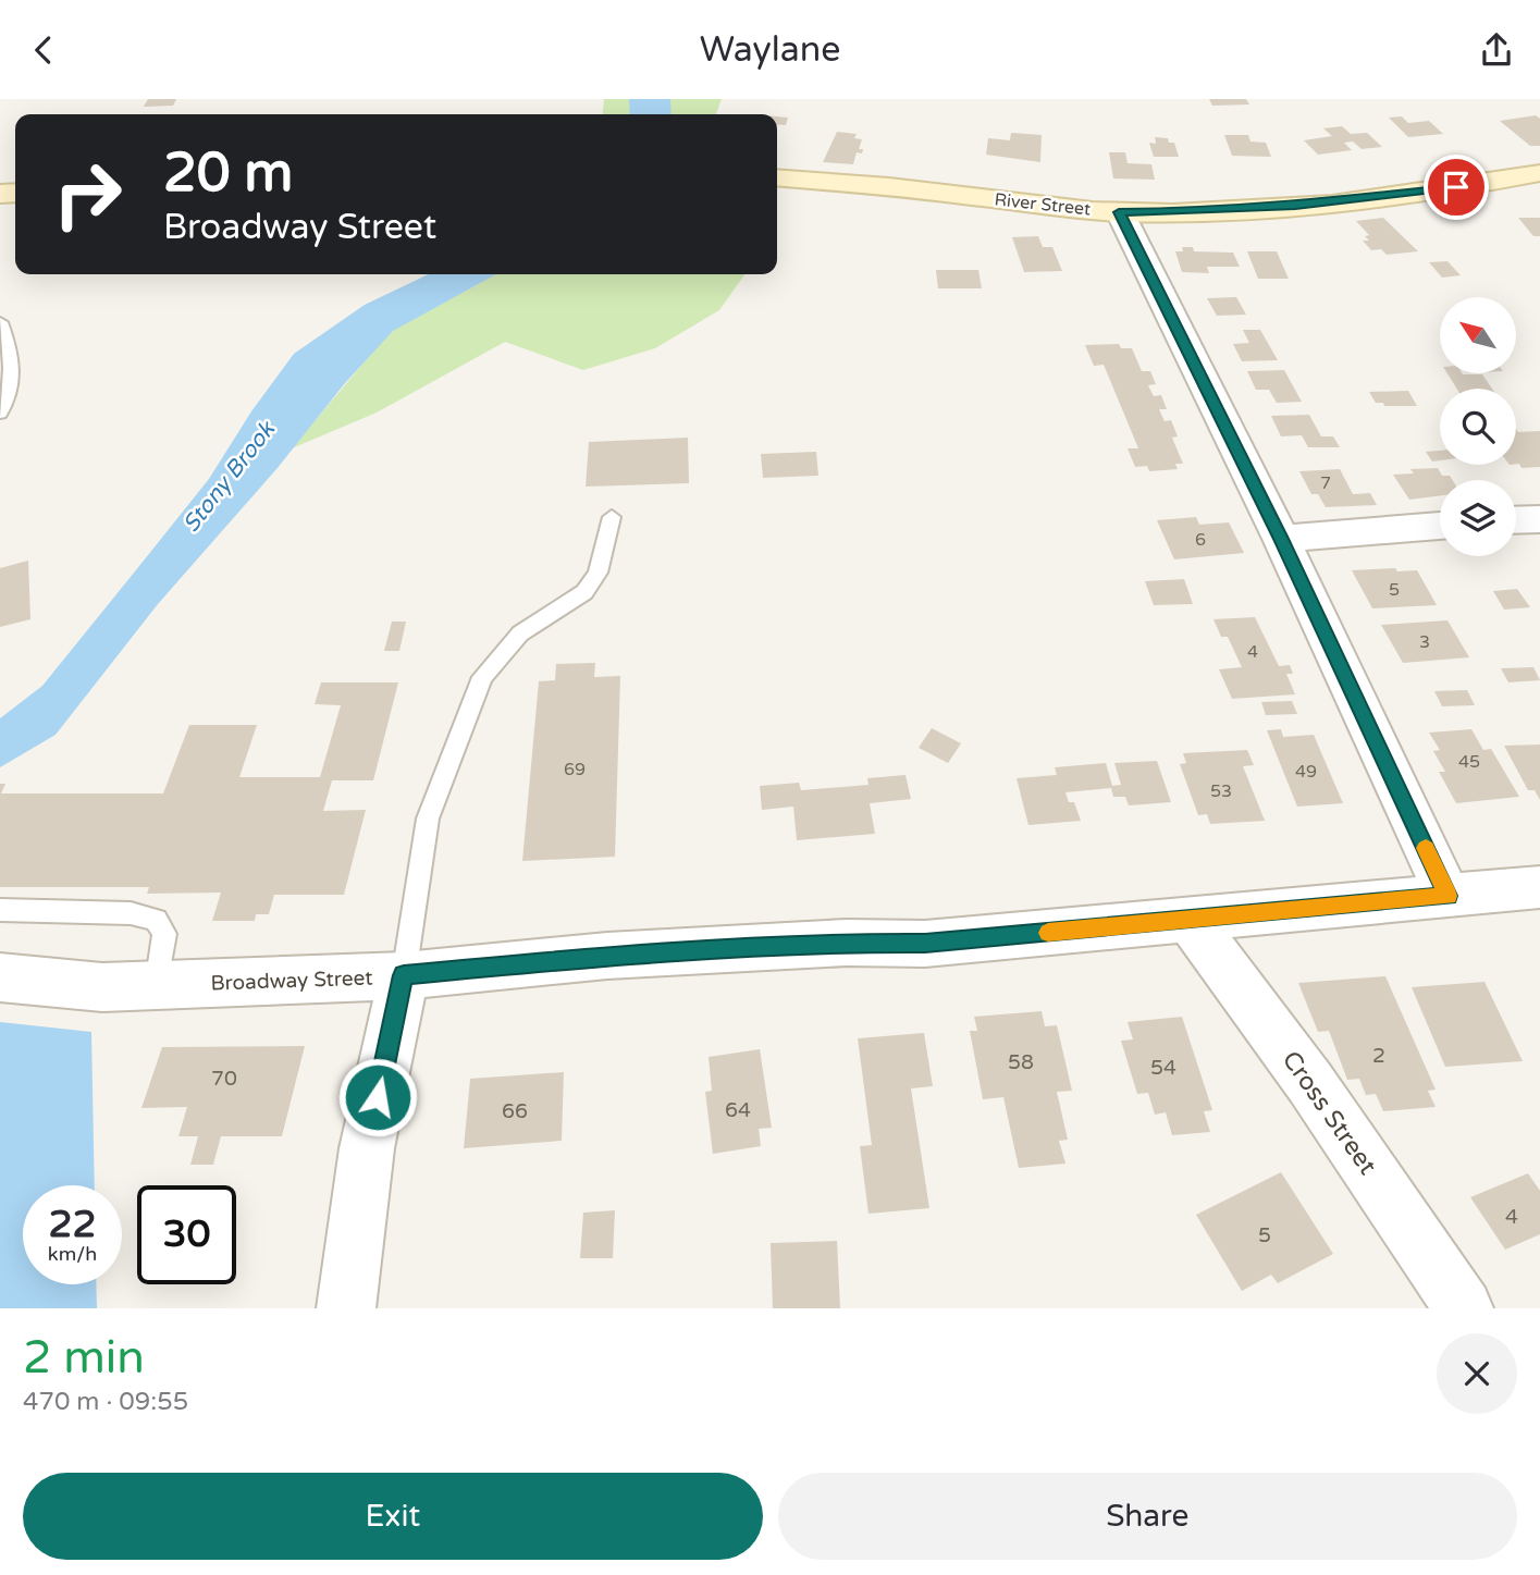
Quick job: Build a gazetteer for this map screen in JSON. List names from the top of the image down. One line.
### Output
{"streets":{"main road":["River Street"],"street":["Broadway Street","Cross Street"]},"crossings":[["Broadway Street","Cross Street"]],"water":["Stony Brook"],"house_numbers":["7","6","5","3","4","45","69","49","53","2","58","54","70","64","66","4","5"],"north":"top left","page":{"header":"Waylane","turn":["20 m","Broadway Street"],"speed":"22 km/h","limit":"30","heading":["2 min","470 m · 09:55"],"buttons":["Exit","Share"]}}
